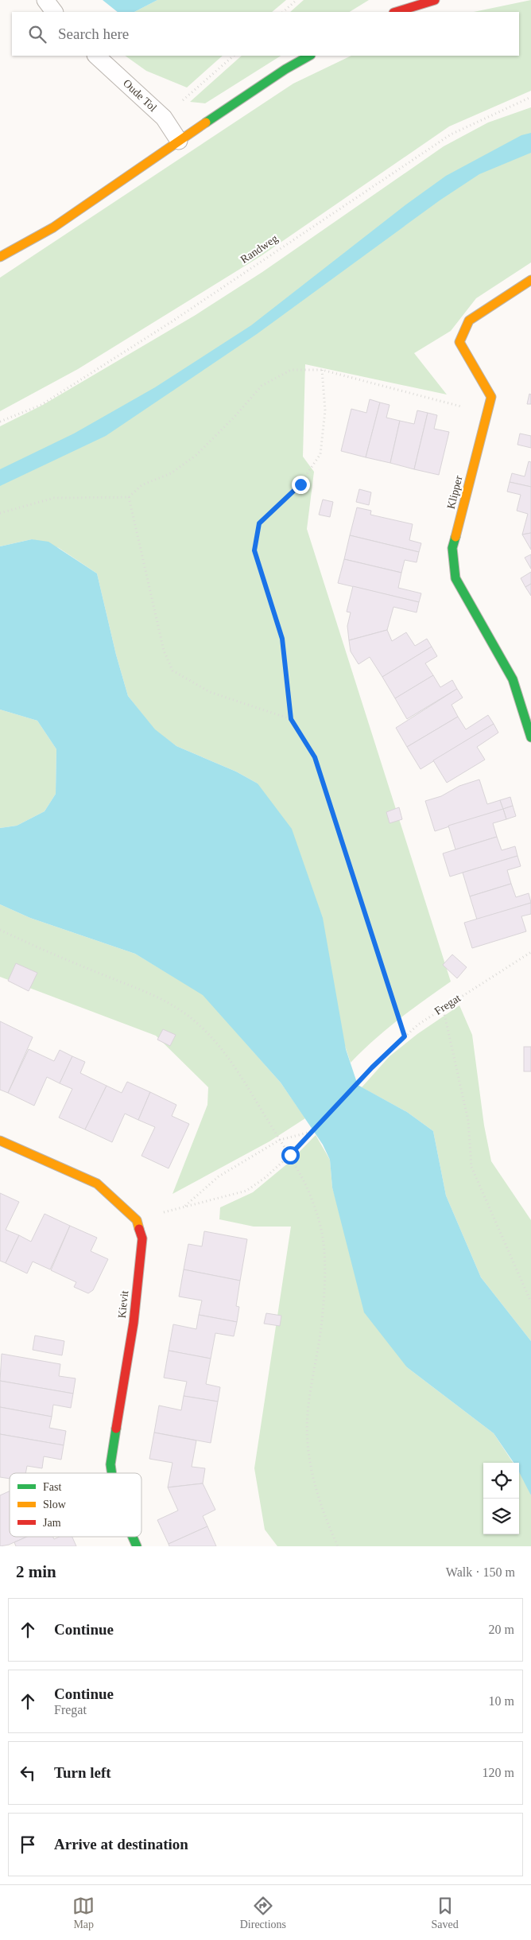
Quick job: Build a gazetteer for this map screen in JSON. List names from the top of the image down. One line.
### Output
{"streets":{"street":["Klipper","Kievit"],"lane":["Oude Tol"],"path":["Randweg","Fregat"]},"legend":["Fast","Slow","Jam"],"page":{"search":"Search here","heading":["2 min","Walk · 150 m"],"list":[["Continue","20 m"],["Continue","Fregat","10 m"],["Turn left","120 m"],"Arrive at destination"],"nav":["Map","Directions","Saved"]}}
